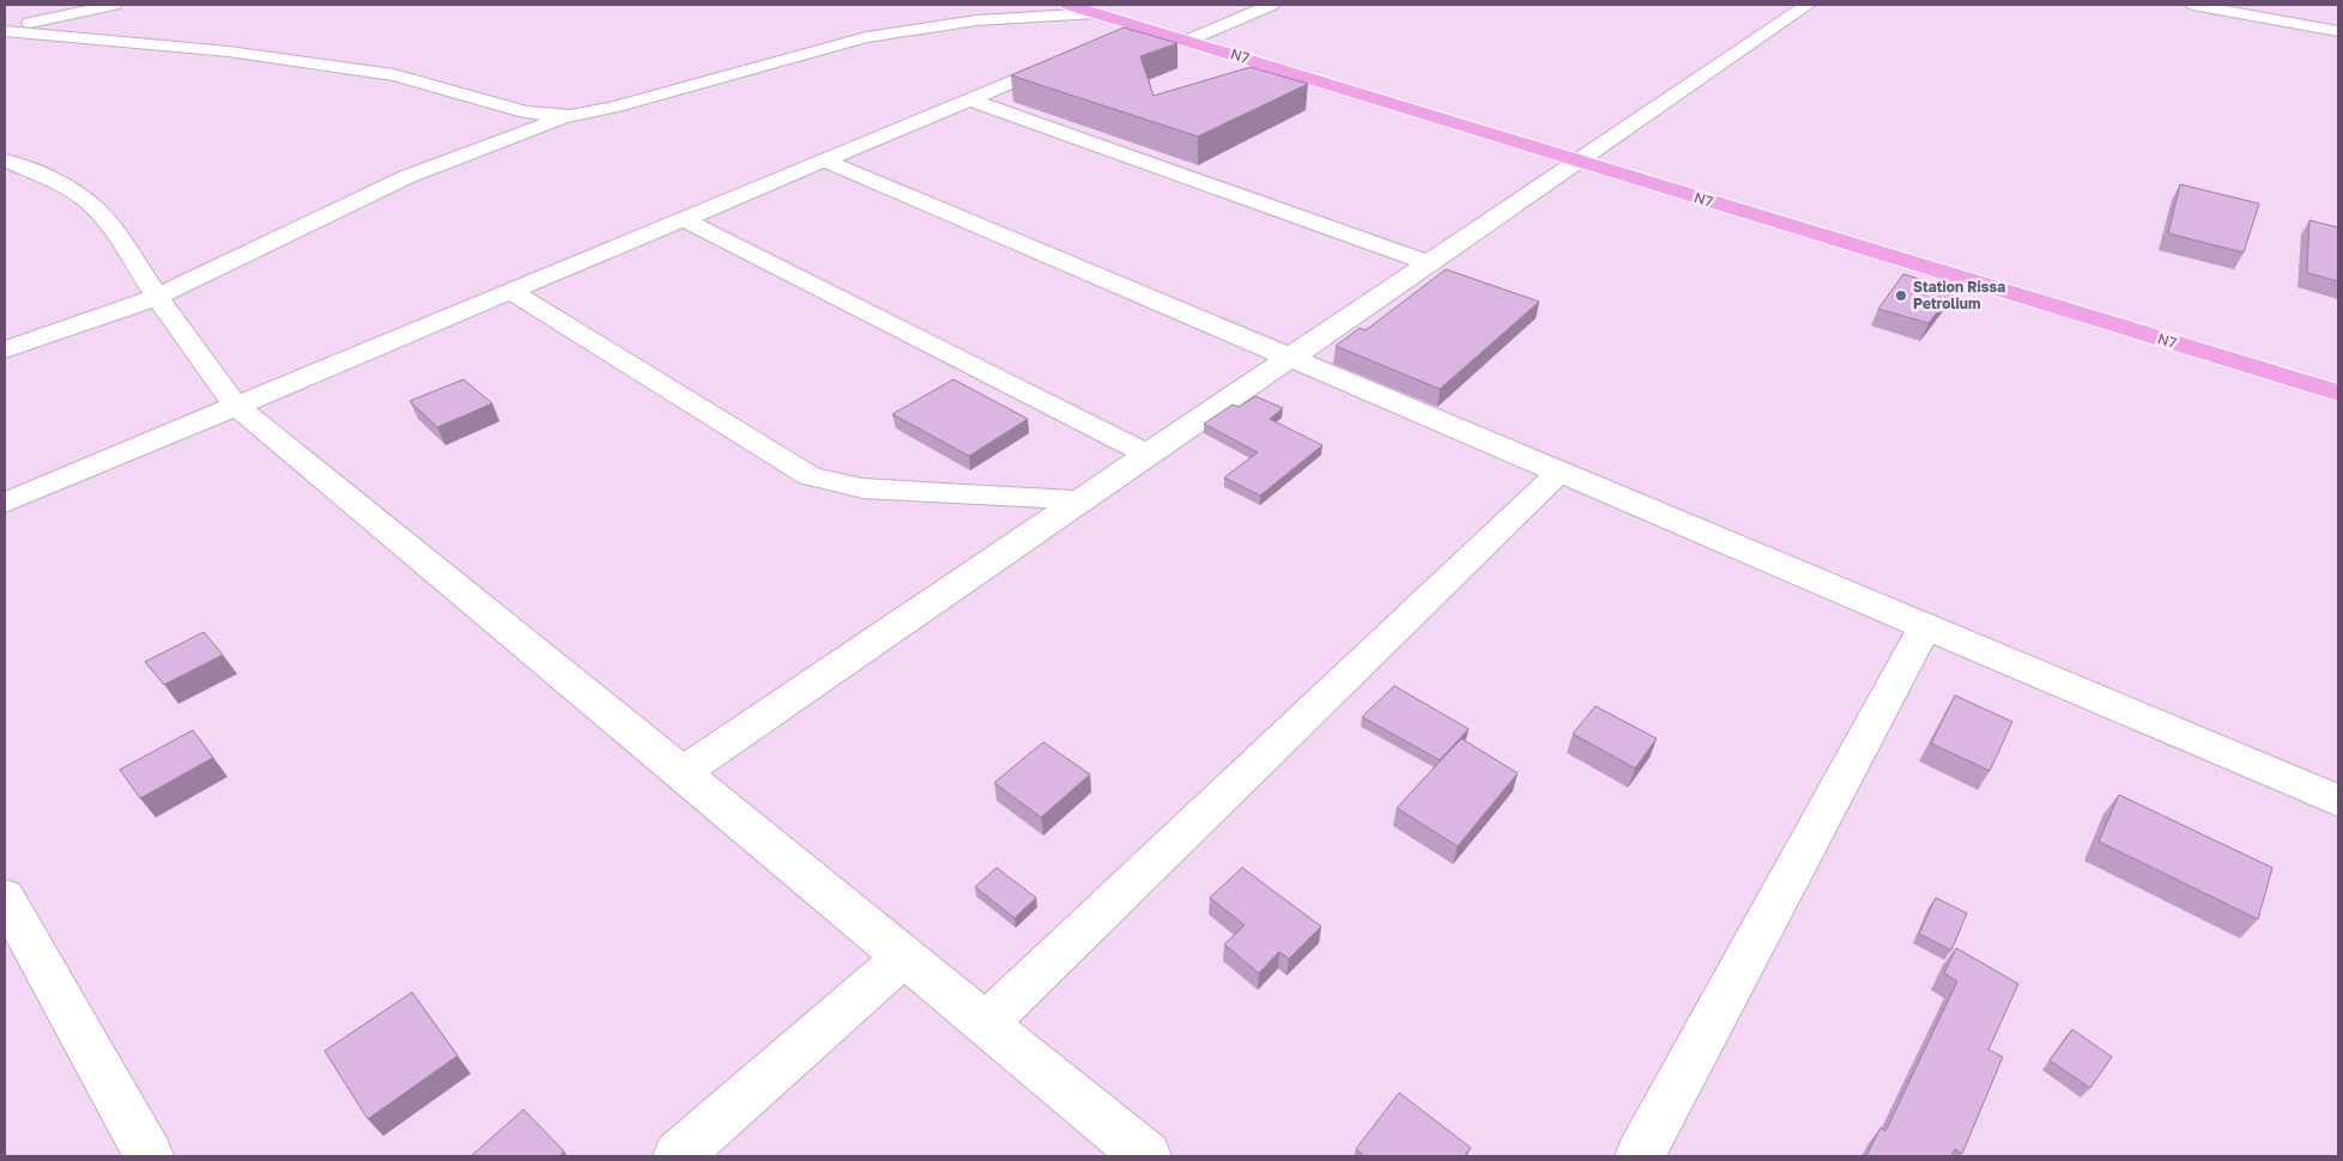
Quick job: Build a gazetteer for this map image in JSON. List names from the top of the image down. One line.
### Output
{"streets":{"main road":["N7"]},"places":["Station Rissa Petrolium"]}
